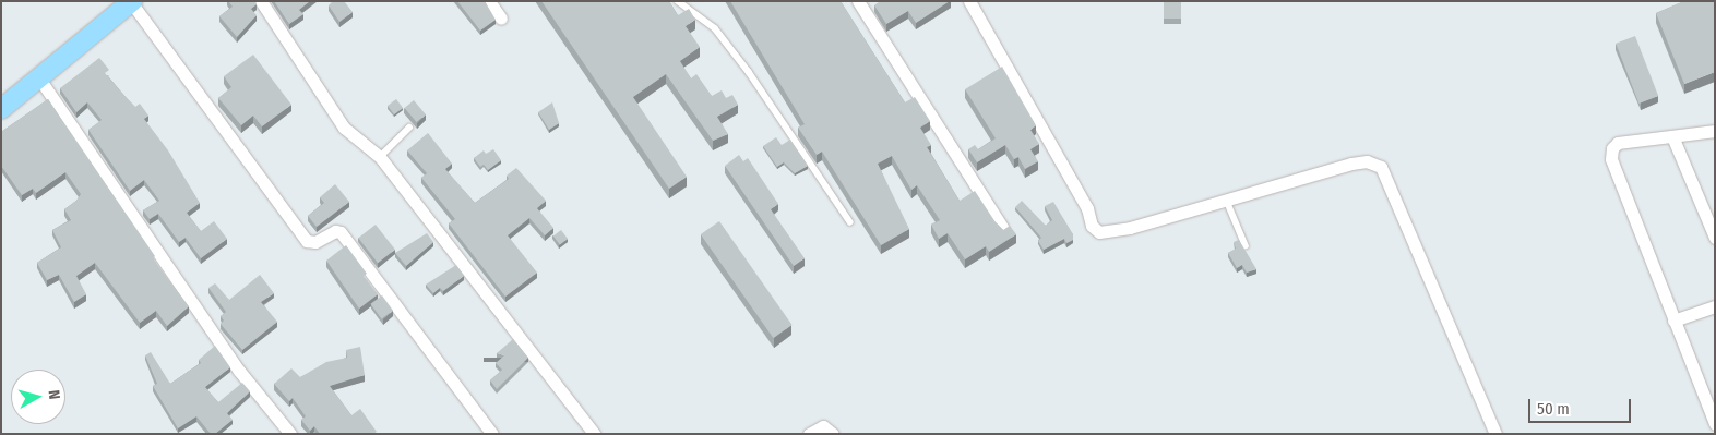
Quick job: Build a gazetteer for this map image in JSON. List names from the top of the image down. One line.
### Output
{"scale_bar":"50 m","north":"right"}
